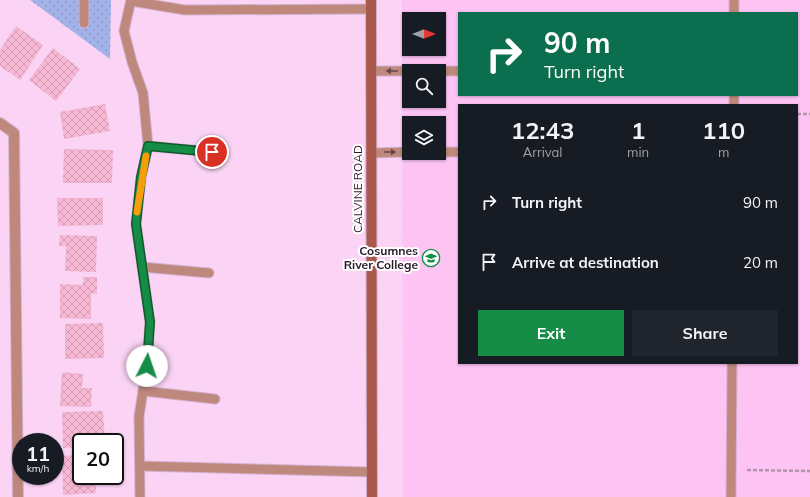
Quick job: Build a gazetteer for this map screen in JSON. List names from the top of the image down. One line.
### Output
{"streets":{"street":["CALVINE ROAD"]},"places":{"school or university":["Cosumnes River College"]},"north":"right","page":{"turn":["90 m","Turn right"],"eta":["12:43","Arrival","1","min","110","m"],"list":[{"name":"Turn right","value":"90 m"},{"name":"Arrive at destination","value":"20 m"}],"buttons":["Exit","Share"],"speed":"11 km/h","limit":"20"}}
